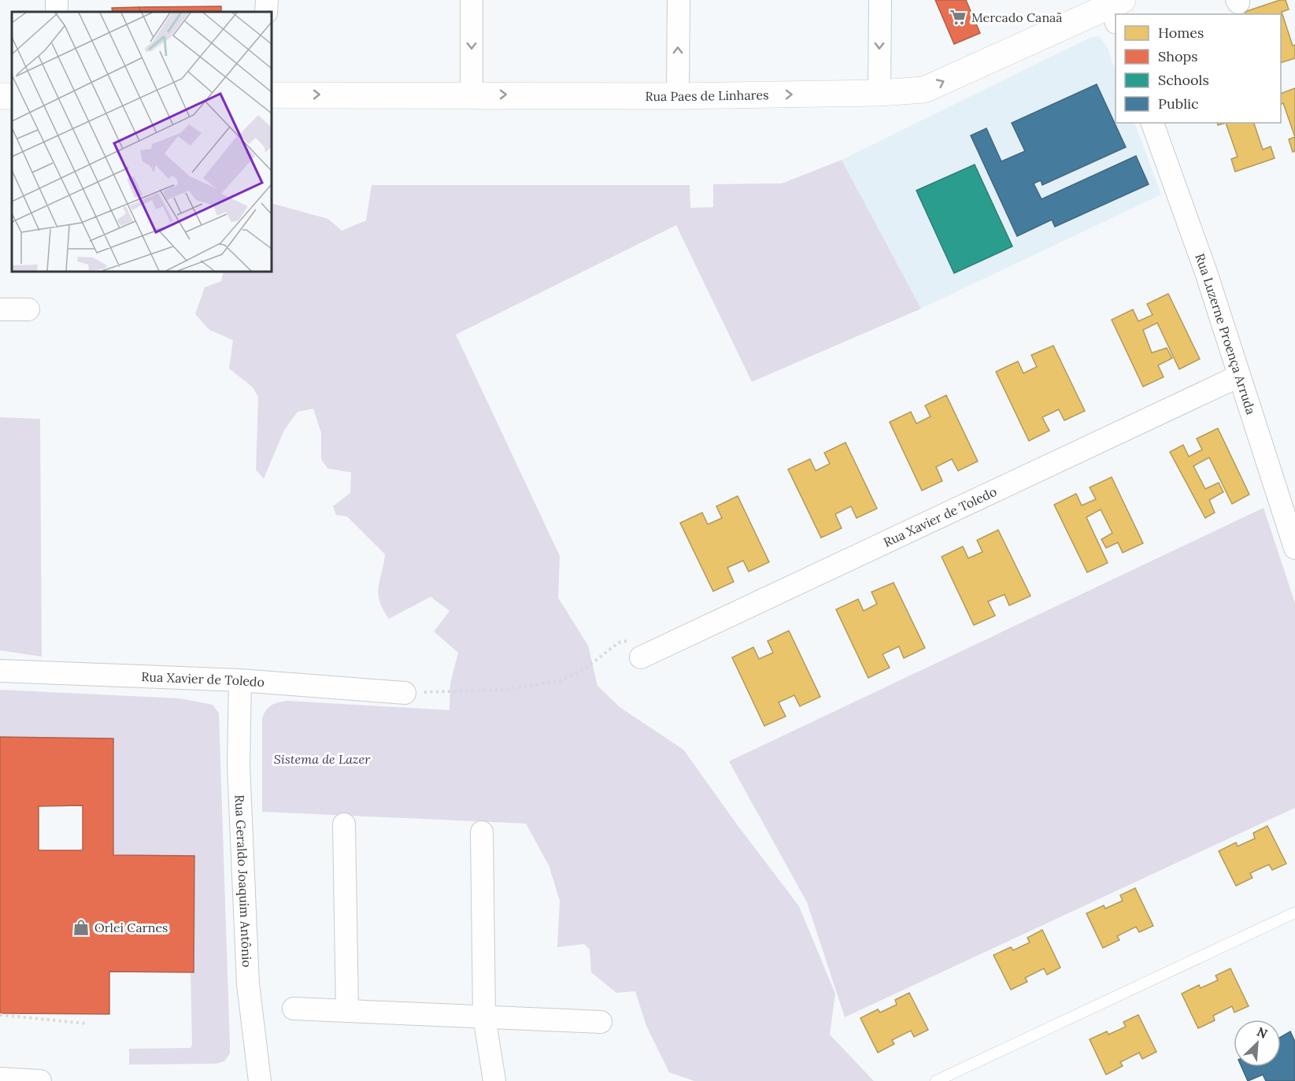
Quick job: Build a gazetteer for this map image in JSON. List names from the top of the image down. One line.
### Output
{"streets":{"street":["Rua Paes de Linhares","Rua Luzerne Proença Arruda","Rua Xavier de Toledo","Rua Geraldo Joaquim Antônio"]},"crossings":[["Rua Luzerne Proença Arruda","Rua Xavier de Toledo"],["Rua Xavier de Toledo","Rua Geraldo Joaquim Antônio"]],"one_way":["Rua Paes de Linhares"],"parks":["Sistema de Lazer"],"places":{"supermarket":["Mercado Canaã"],"shop":["Orlei Carnes"]},"legend":["Homes","Shops","Schools","Public"],"north":"top right"}
